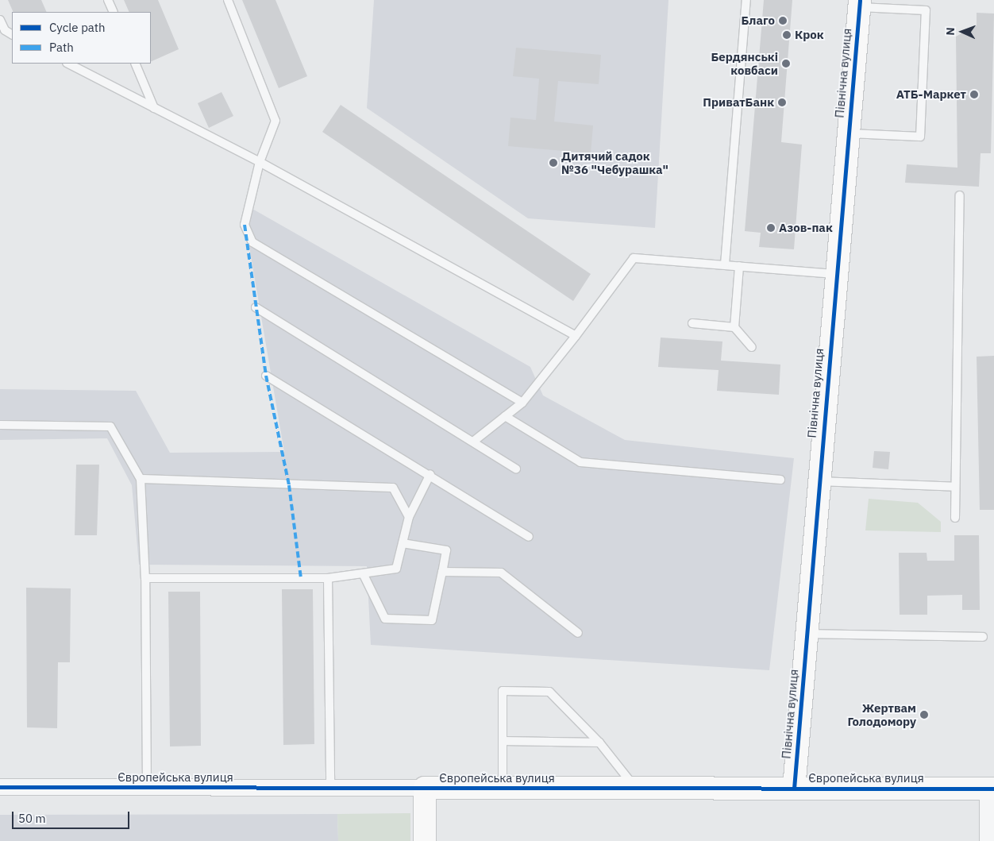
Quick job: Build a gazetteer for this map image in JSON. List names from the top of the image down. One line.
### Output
{"streets":{"street":["Північна вулиця","Європейська вулиця"]},"crossings":[["Північна вулиця","Європейська вулиця"]],"places":["Благо","Крок","Бердянські ковбаси","АТБ-Маркет","ПриватБанк","Дитячий садок №36 \"Чебурашка\"","Азов-пак","Жертвам Голодомору"],"legend":["Cycle path","Path"],"scale_bar":"50 m","north":"left"}
